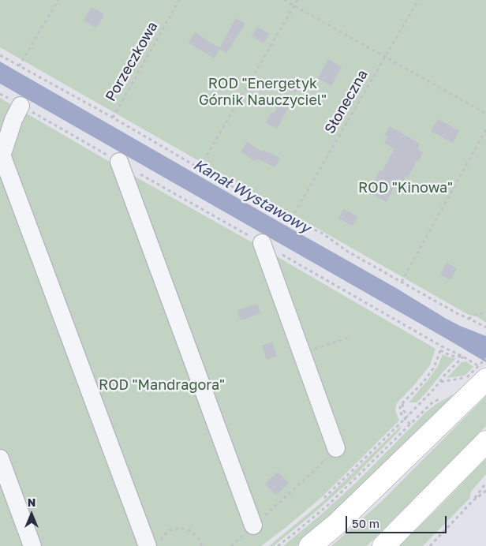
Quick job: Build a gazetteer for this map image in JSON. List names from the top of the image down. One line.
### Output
{"streets":{"path":["Porzeczkowa","Słoneczna"]},"water":["Kanał Wystawowy"],"parks":["ROD \"Energetyk Górnik Nauczyciel\"","ROD \"Kinowa\"","ROD \"Mandragora\""],"scale_bar":"50 m","north":"top"}
